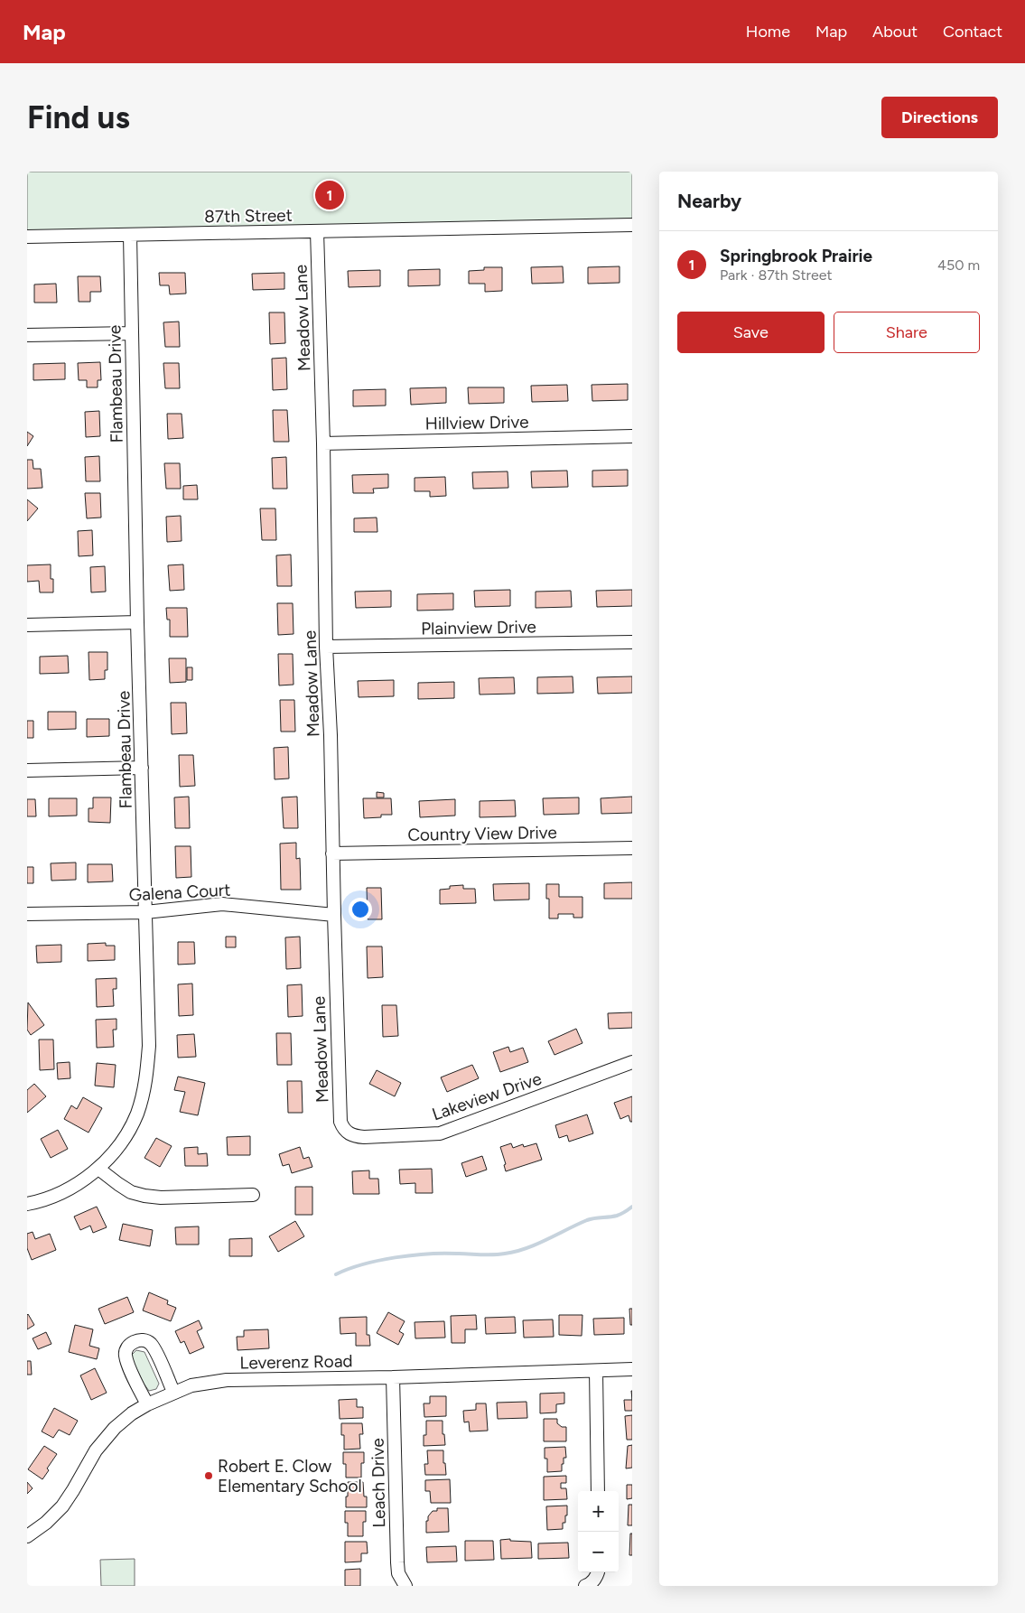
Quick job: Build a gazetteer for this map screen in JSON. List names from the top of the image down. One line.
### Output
{"streets":{"street":["87th Street","Meadow Lane","Flambeau Drive","Hillview Drive","Plainview Drive","Country View Drive","Galena Court","Lakeview Drive","Leverenz Road","Leach Drive"]},"crossings":[["87th Street","Meadow Lane"],["87th Street","Flambeau Drive"],["Meadow Lane","Hillview Drive"],["Meadow Lane","Plainview Drive"],["Meadow Lane","Country View Drive"],["Meadow Lane","Galena Court"],["Meadow Lane","Lakeview Drive"],["Flambeau Drive","Galena Court"],["Leverenz Road","Leach Drive"]],"places":["Robert E. Clow Elementary School"],"page":{"header":"Map","nav":["Home","Map","About","Contact"],"buttons":["Directions",["Save","Share"]],"title":"Find us","heading":"Nearby","pins":"1","list":[{"mark":"1","name":"Springbrook Prairie","note":"Park · 87th Street","value":"450 m"}],"map_buttons":["+","−"]}}
